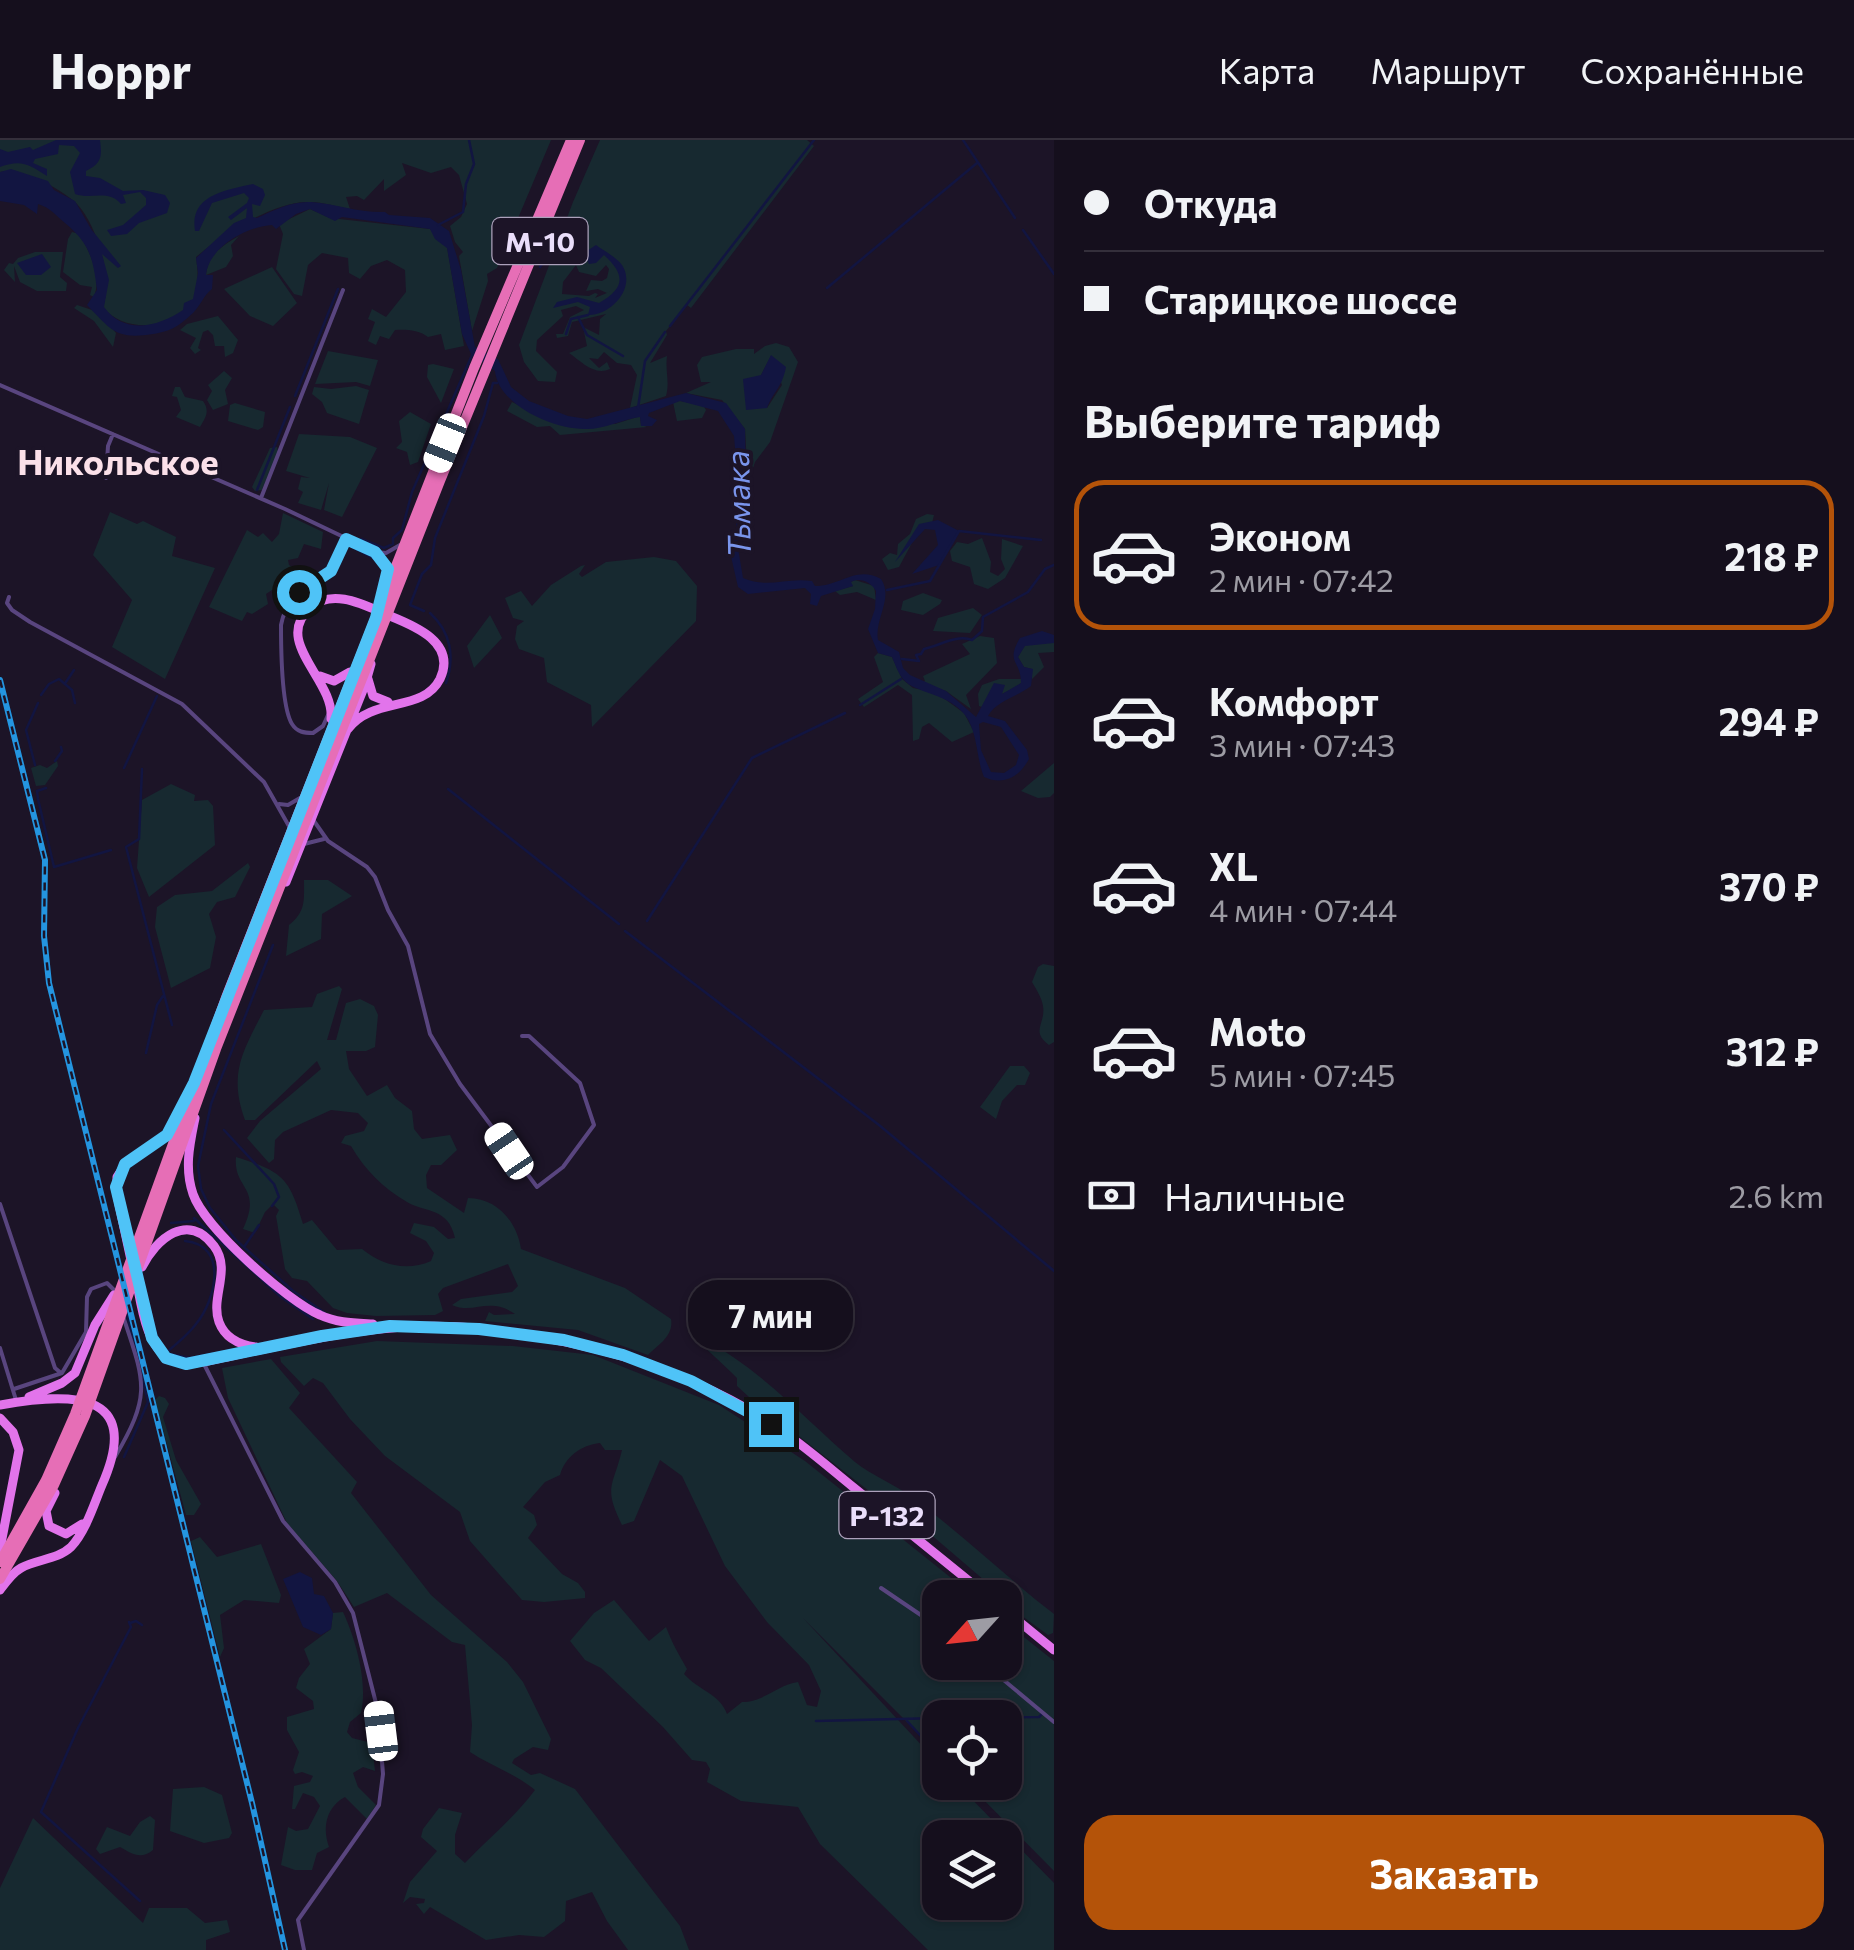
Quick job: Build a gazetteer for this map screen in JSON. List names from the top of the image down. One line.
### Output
{"streets":{"highway":["М-10"],"main road":["Р-132"]},"districts":["Никольское"],"water":["Тьмака"],"north":"bottom left","page":{"header":"Hoppr","nav":["Карта","Маршрут","Сохранённые"],"banner":["Откуда","Старицкое шоссе"],"heading":"Выберите тариф","list":[{"name":"Эконом","note":"2 мин · 07:42","value":"218 ₽"},{"name":"Комфорт","note":"3 мин · 07:43","value":"294 ₽"},{"name":"XL","note":"4 мин · 07:44","value":"370 ₽"},{"name":"Moto","note":"5 мин · 07:45","value":"312 ₽"}],"pay":["Наличные","2.6 km"],"bubble":"7 мин","buttons":"Заказать"}}
